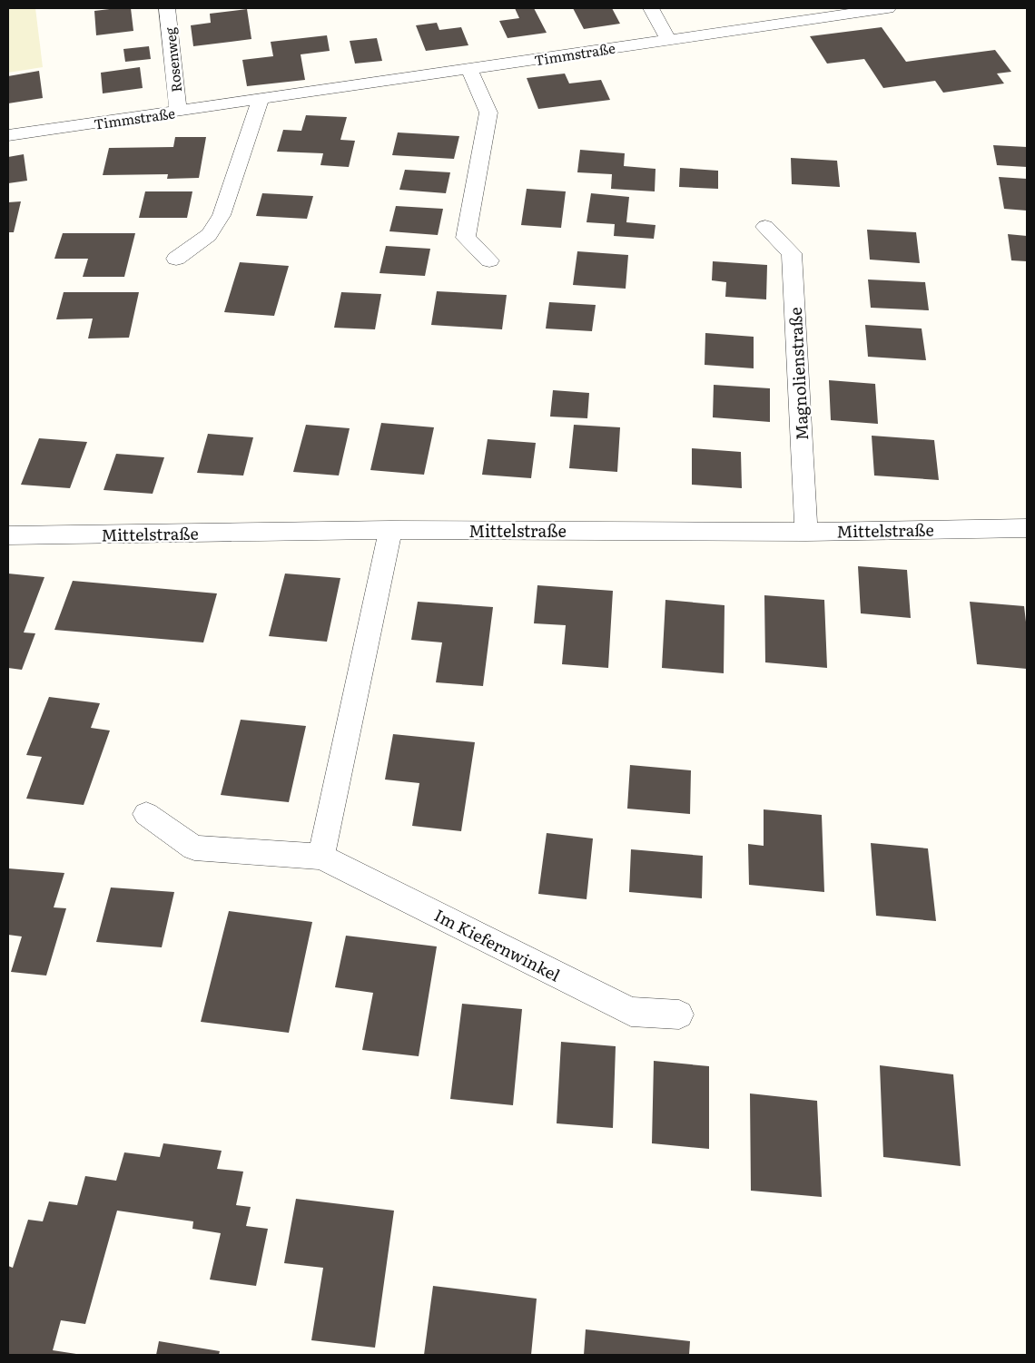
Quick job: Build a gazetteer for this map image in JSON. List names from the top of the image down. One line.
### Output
{"streets":{"street":["Timmstraße","Rosenweg","Magnolienstraße","Mittelstraße","Im Kiefernwinkel"]},"crossings":[["Timmstraße","Rosenweg"],["Magnolienstraße","Mittelstraße"]]}
